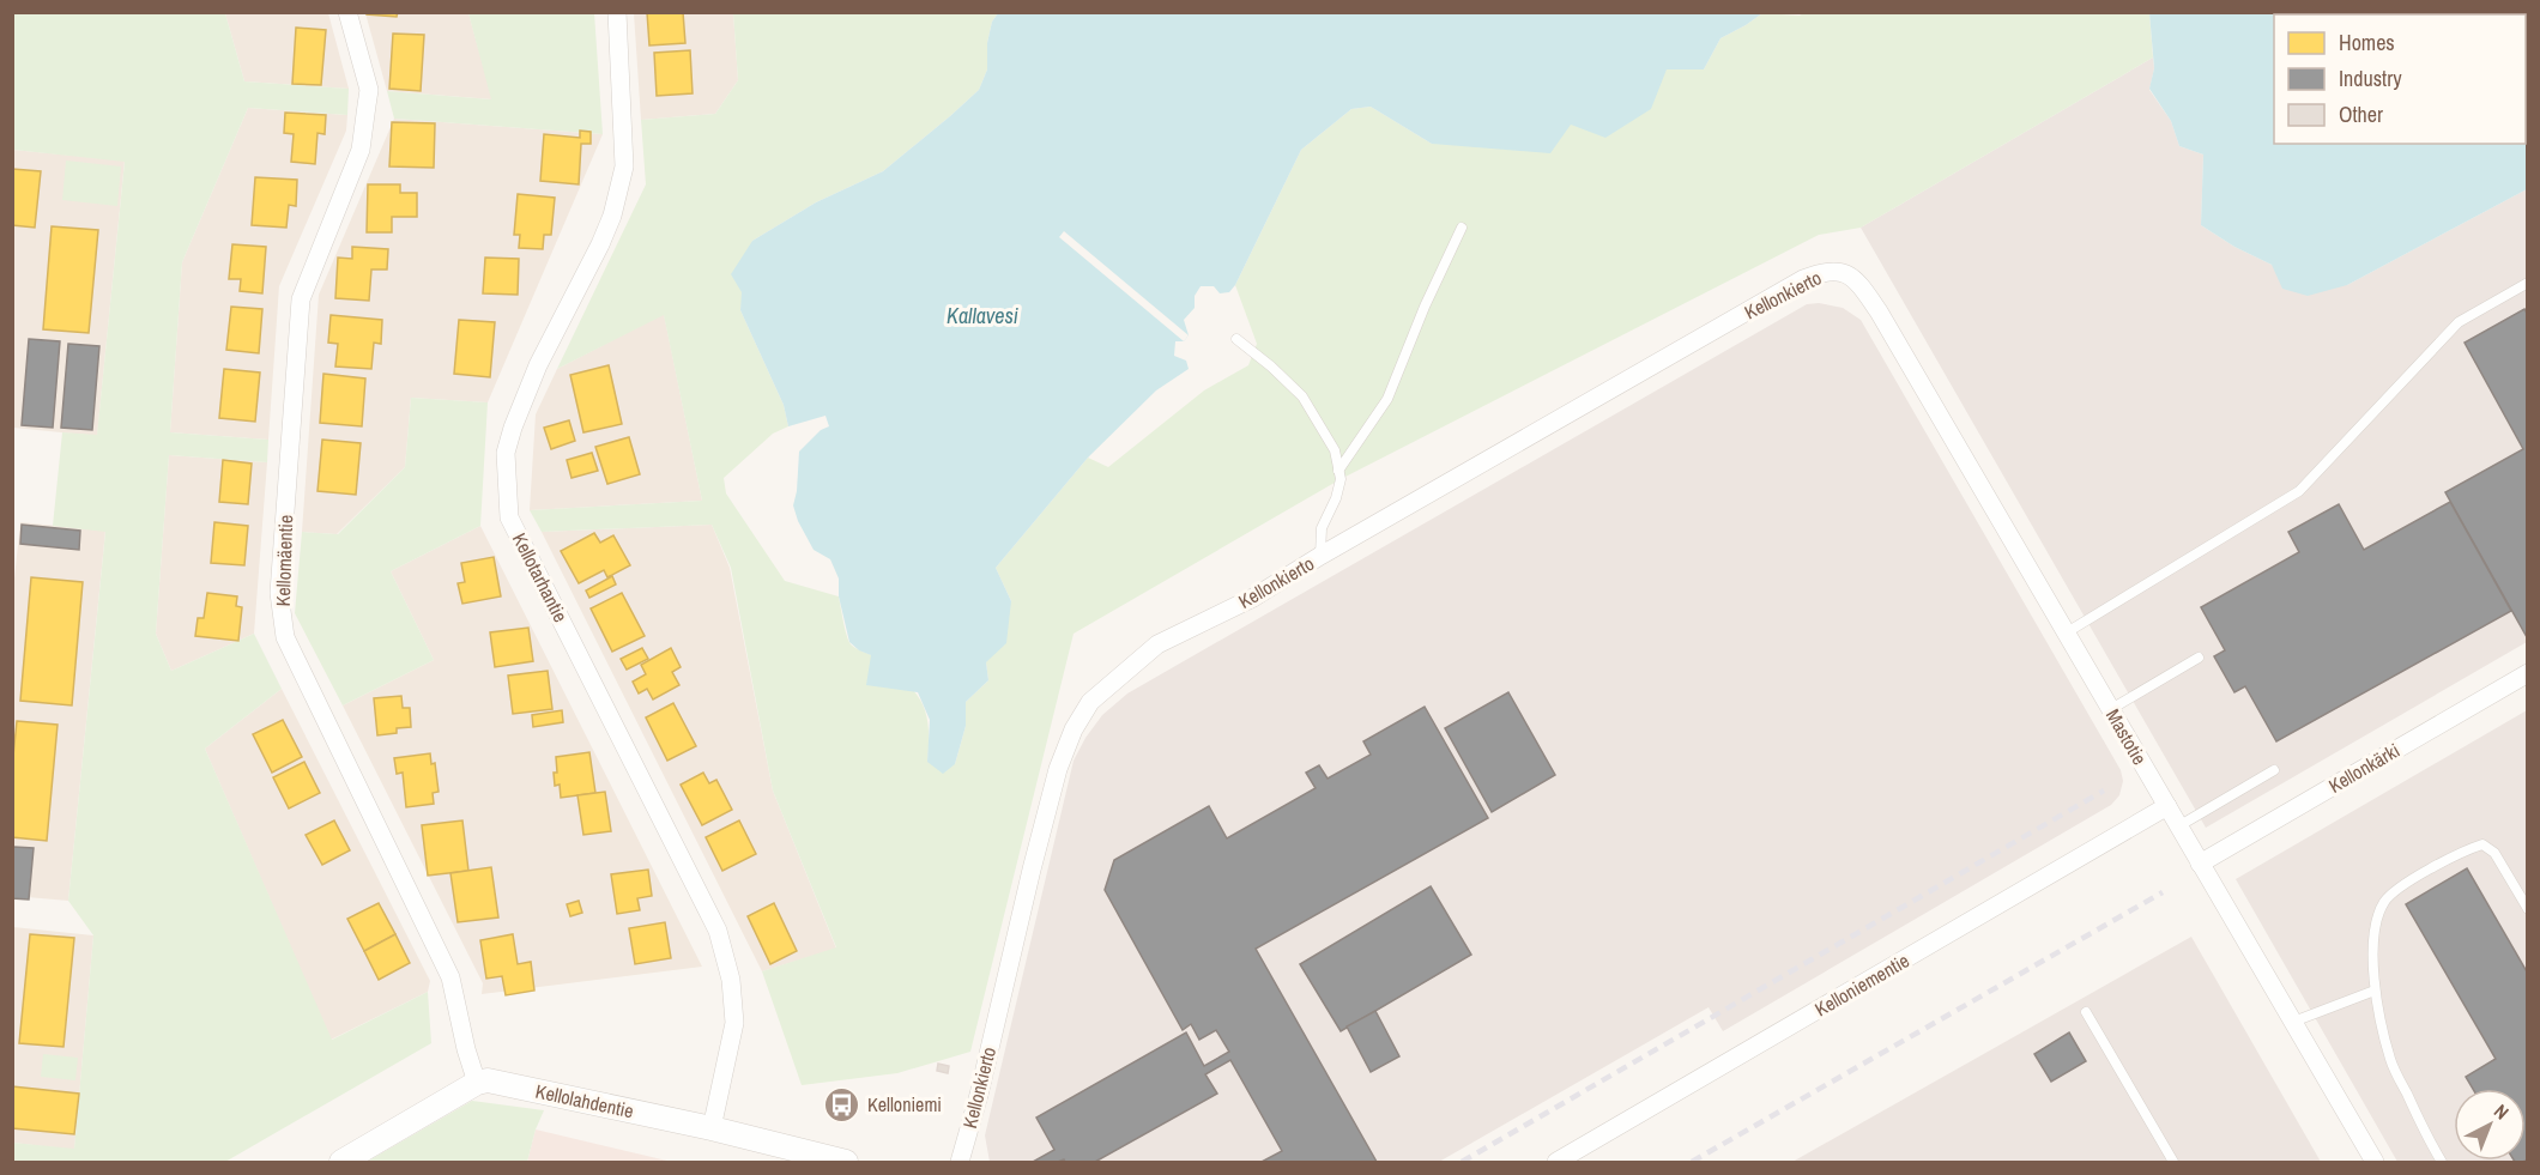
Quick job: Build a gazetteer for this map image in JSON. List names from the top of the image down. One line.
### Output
{"streets":{"street":["Kellonkierto","Kellomäentie","Kellotarhantie","Mastotie","Kellonkärki","Kelloniementie","Kellolahdentie"]},"crossings":[["Kellonkierto","Mastotie"],["Kellomäentie","Kellolahdentie"],["Kellotarhantie","Kellolahdentie"],["Mastotie","Kellonkärki"],["Mastotie","Kelloniementie"]],"water":["Kallavesi"],"places":{"bus stop":["Kelloniemi"]},"legend":["Homes","Industry","Other"],"north":"top right"}
